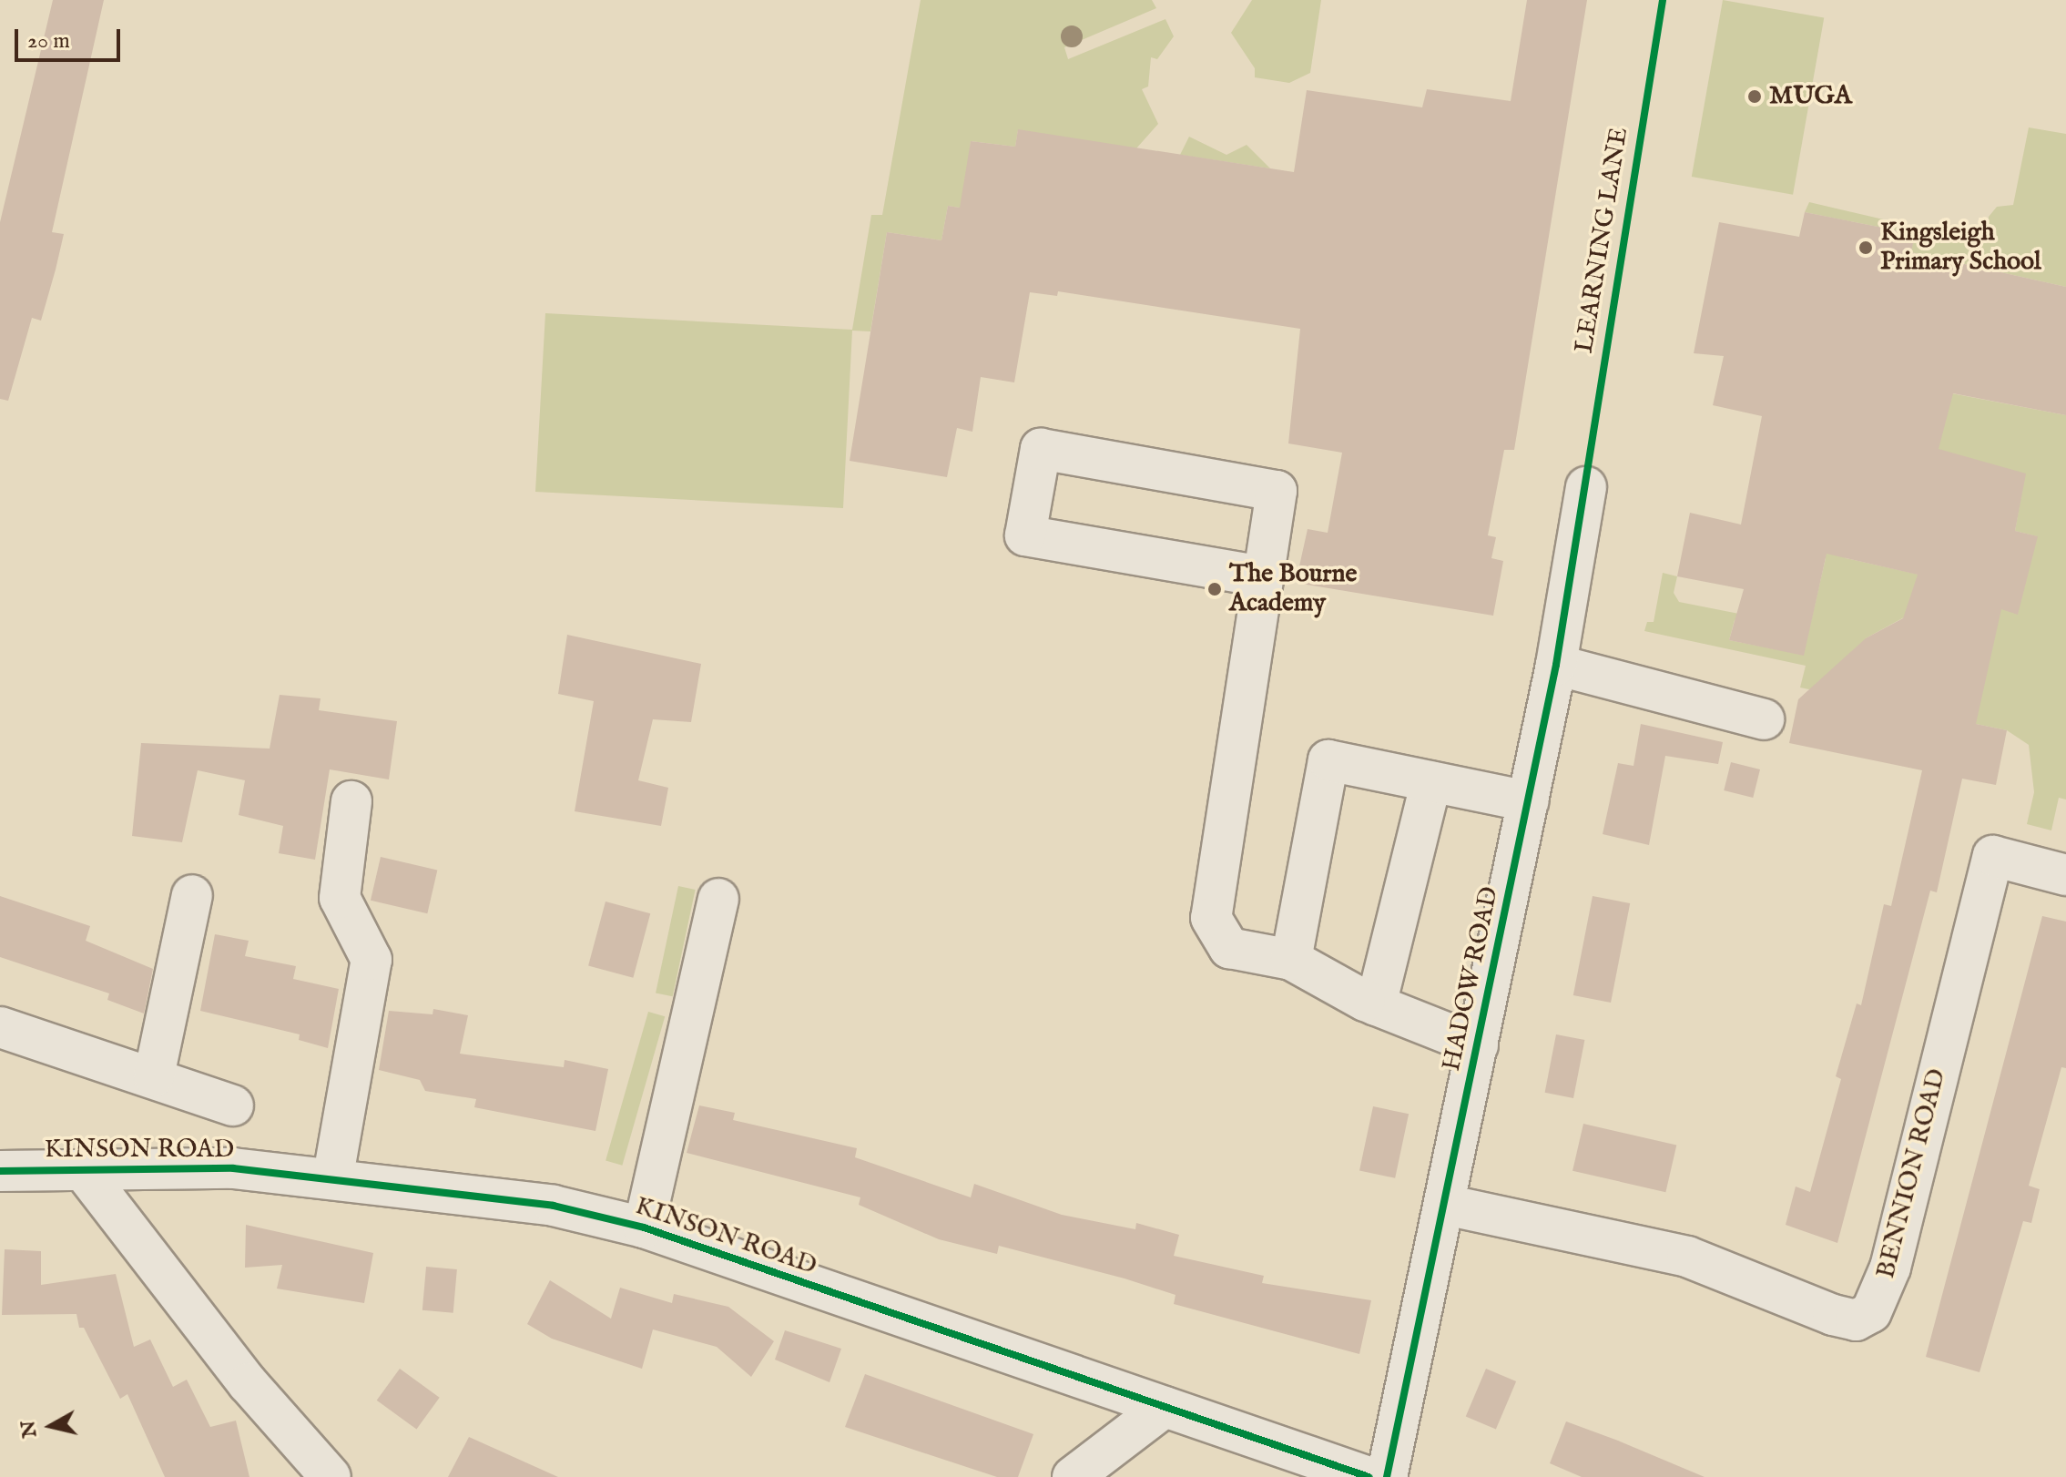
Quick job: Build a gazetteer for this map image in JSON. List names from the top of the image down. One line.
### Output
{"streets":{"street":["HADOW ROAD","KINSON ROAD","BENNION ROAD"],"cycle path":["LEARNING LANE"]},"crossings":[["HADOW ROAD","BENNION ROAD"]],"places":["MUGA","Kingsleigh Primary School","The Bourne Academy"],"scale_bar":"20 m","north":"left"}
